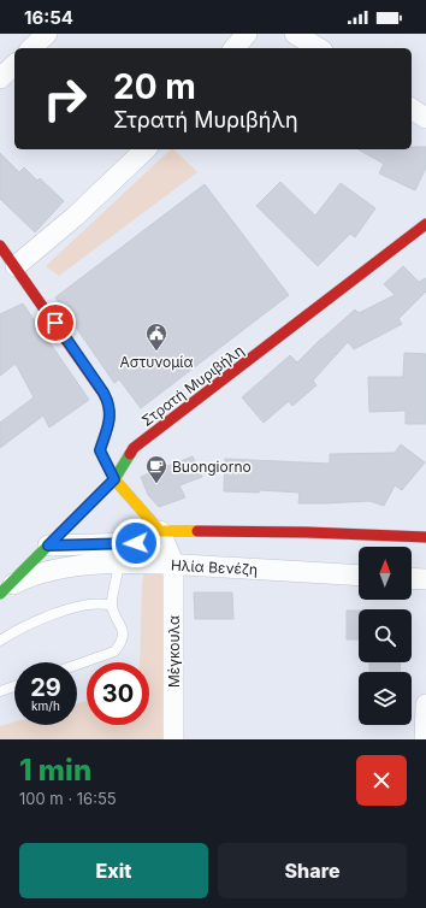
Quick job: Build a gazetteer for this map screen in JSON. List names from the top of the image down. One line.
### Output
{"streets":{"street":["Στρατή Μυριβήλη","Ηλία Βενέζη","Μέγκουλα"]},"crossings":[["Στρατή Μυριβήλη","Ηλία Βενέζη"],["Ηλία Βενέζη","Μέγκουλα"]],"places":{"public building":["Αστυνομία"],"cafe":["Buongiorno"]},"north":"top","page":{"status":"16:54","turn":["20 m","Στρατή Μυριβήλη"],"speed":"29 km/h","limit":"30","heading":["1 min","100 m · 16:55"],"buttons":["Exit","Share"]}}
